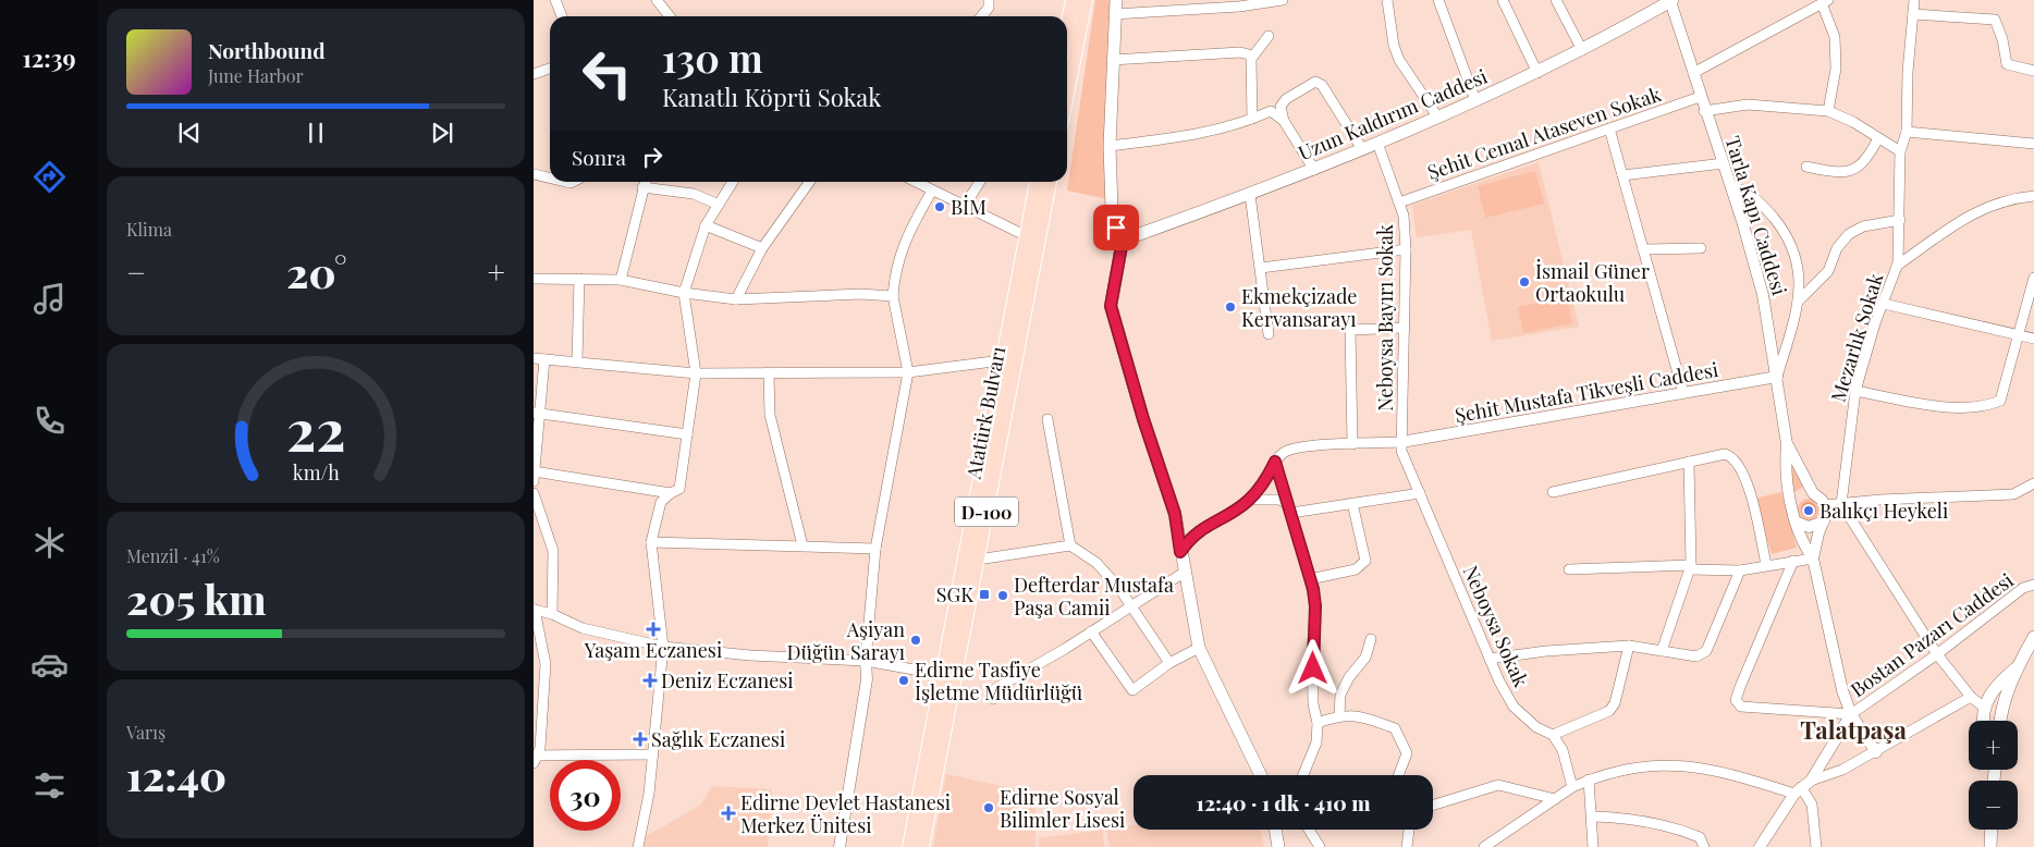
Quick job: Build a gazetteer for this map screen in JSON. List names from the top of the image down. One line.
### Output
{"streets":{"main road":["Uzun Kaldırım Caddesi","Atatürk Bulvarı","D-100"],"street":["Şehit Cemal Ataseven Sokak","Tarla Kapı Caddesi","Neboysa Bayırı Sokak","Mezarlık Sokak","Şehit Mustafa Tikveşli Caddesi","Neboysa Sokak","Bostan Pazarı Caddesi"]},"crossings":[["Uzun Kaldırım Caddesi","Tarla Kapı Caddesi"],["Uzun Kaldırım Caddesi","Neboysa Bayırı Sokak"],["Şehit Cemal Ataseven Sokak","Tarla Kapı Caddesi"],["Şehit Cemal Ataseven Sokak","Neboysa Bayırı Sokak"],["Tarla Kapı Caddesi","Şehit Mustafa Tikveşli Caddesi"],["Tarla Kapı Caddesi","Bostan Pazarı Caddesi"],["Neboysa Bayırı Sokak","Şehit Mustafa Tikveşli Caddesi"],["Neboysa Bayırı Sokak","Neboysa Sokak"]],"districts":["Talatpaşa"],"places":{"other":["BİM","İsmail Güner Ortaokulu","Ekmekçizade Kervansarayı","Balıkçı Heykeli","Defterdar Mustafa Paşa Camii","Aşiyan Düğün Sarayı","Edirne Tasfiye İşletme Müdürlüğü","Edirne Sosyal Bilimler Lisesi"],"transit":["SGK"],"health":["Yaşam Eczanesi","Deniz Eczanesi","Sağlık Eczanesi","Edirne Devlet Hastanesi Merkez Ünitesi"]},"page":{"tabs":"12:39","turn":["130 m","Kanatlı Köprü Sokak"],"song":["Northbound","June Harbor"],"then":"Sonra","tile":["Klima",["Menzil · 41%","205 km"],["Varış","12:40"]],"heat":["−","20°","+"],"map_buttons":["+","−"],"limit":"30","trip":"12:40 · 1 dk · 410 m","gauge":["22","km/h"]}}
